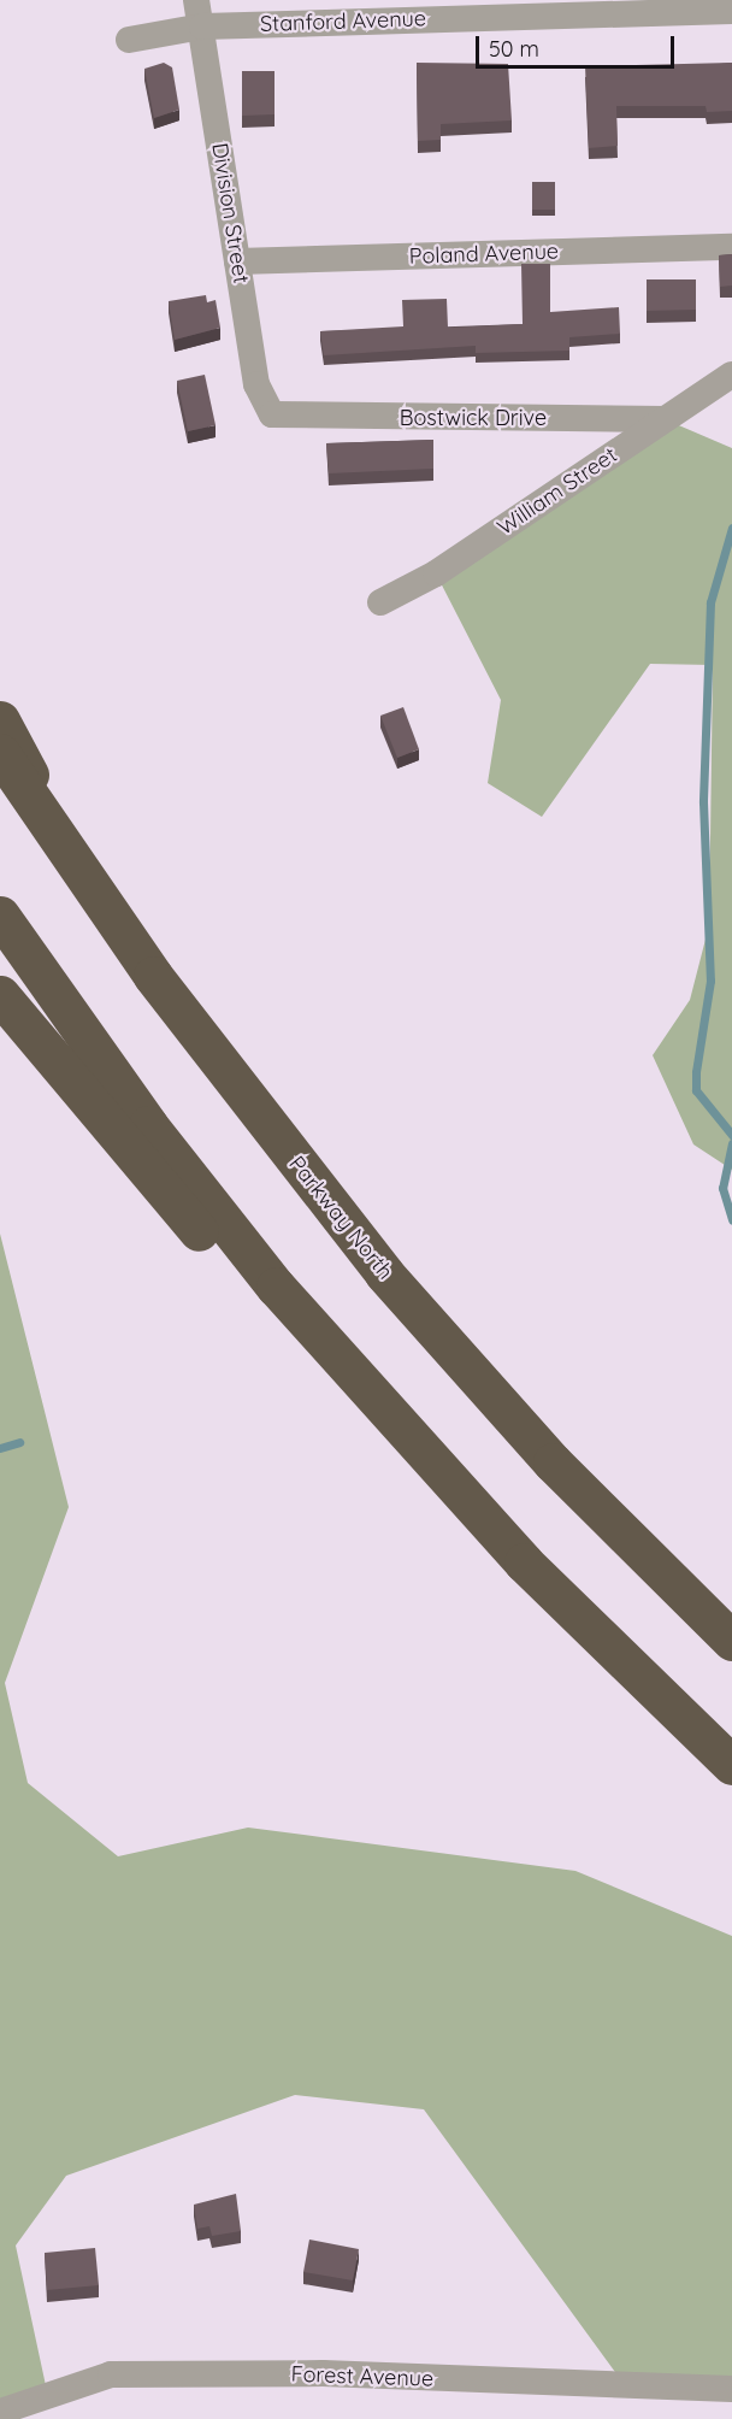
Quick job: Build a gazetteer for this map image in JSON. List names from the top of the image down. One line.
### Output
{"streets":{"highway":["Parkway North"],"street":["Stanford Avenue","Division Street","Poland Avenue","Bostwick Drive","William Street","Forest Avenue"]},"crossings":[["Stanford Avenue","Division Street"],["Division Street","Poland Avenue"],["Division Street","Bostwick Drive"],["Bostwick Drive","William Street"]],"scale_bar":"50 m"}
